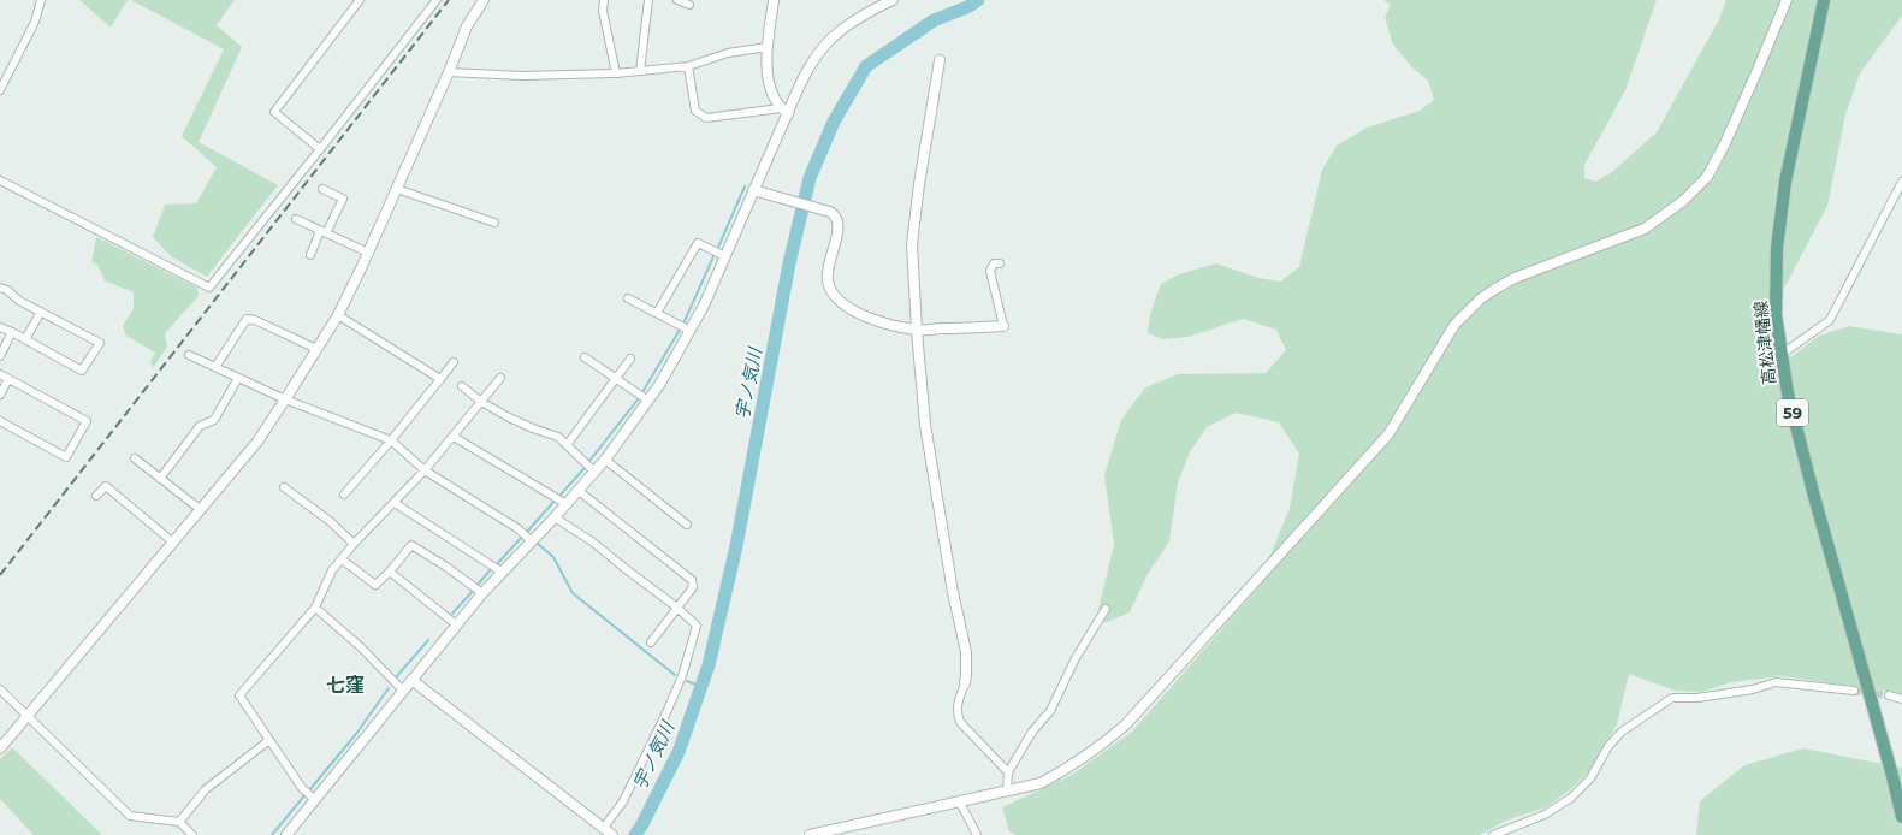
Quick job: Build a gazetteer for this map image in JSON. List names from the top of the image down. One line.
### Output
{"streets":{"main road":["高松津幡線","59"]},"districts":["七窪"],"water":["宇ノ気川"]}
